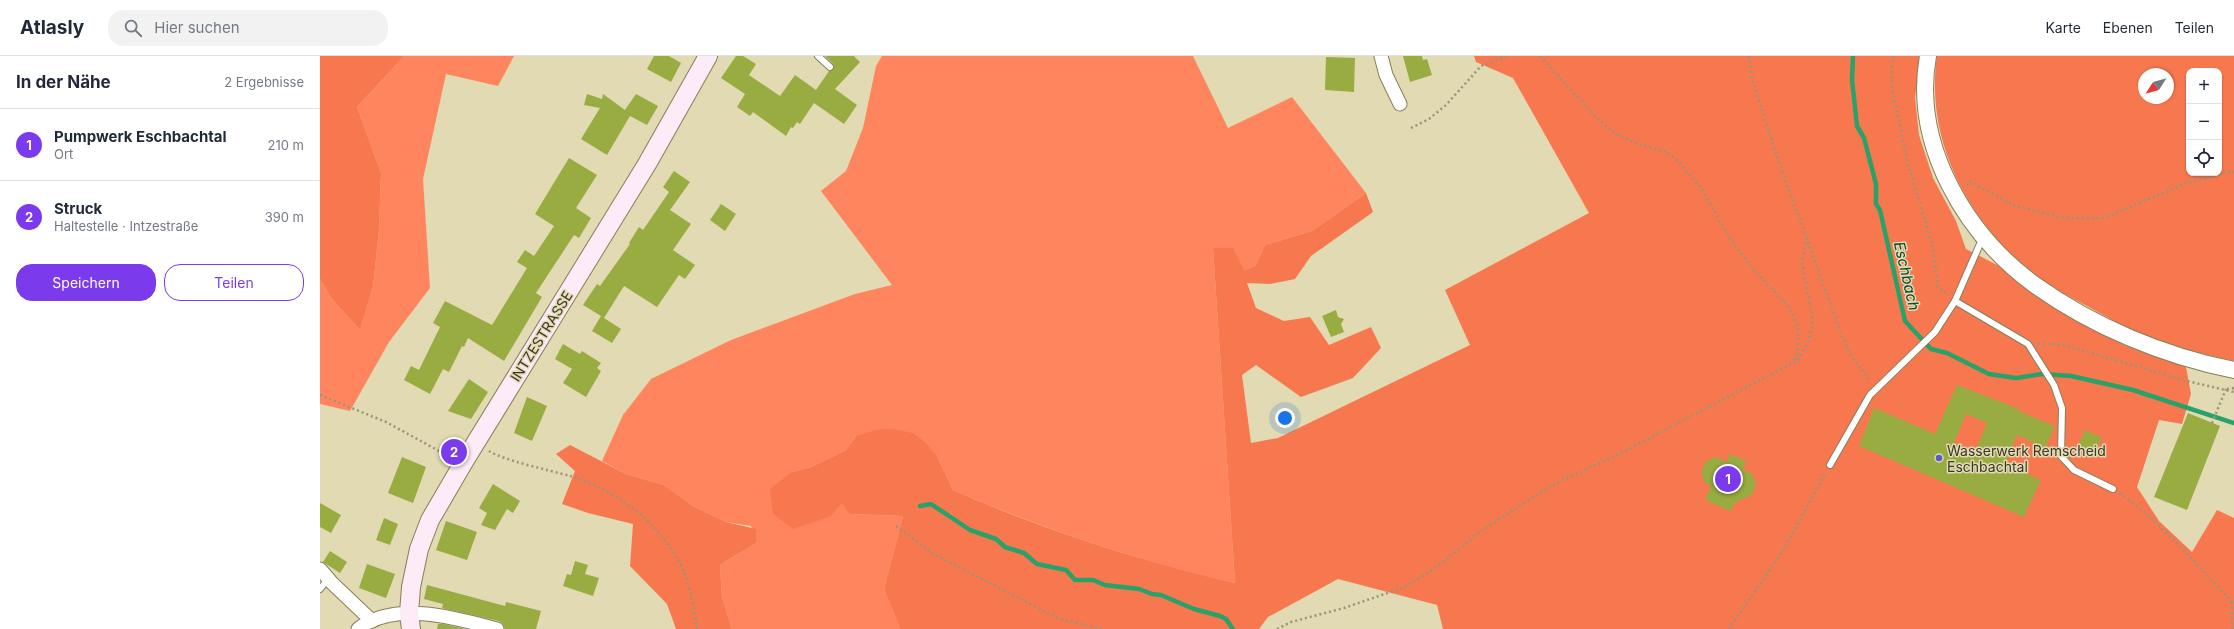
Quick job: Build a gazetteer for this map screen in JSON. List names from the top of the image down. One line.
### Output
{"streets":{"main road":["INTZESTRASSE"]},"water":["Eschbach"],"places":["Wasserwerk Remscheid Eschbachtal"],"north":"bottom left","page":{"header":"Atlasly","search":"Hier suchen","nav":["Karte","Ebenen","Teilen"],"heading":["In der Nähe","2 Ergebnisse"],"map_buttons":["+","−"],"list":[{"mark":"1","name":"Pumpwerk Eschbachtal","note":"Ort","value":"210 m"},{"mark":"2","name":"Struck","note":"Haltestelle · Intzestraße","value":"390 m"}],"buttons":["Speichern","Teilen"],"pins":["2","1"]}}
